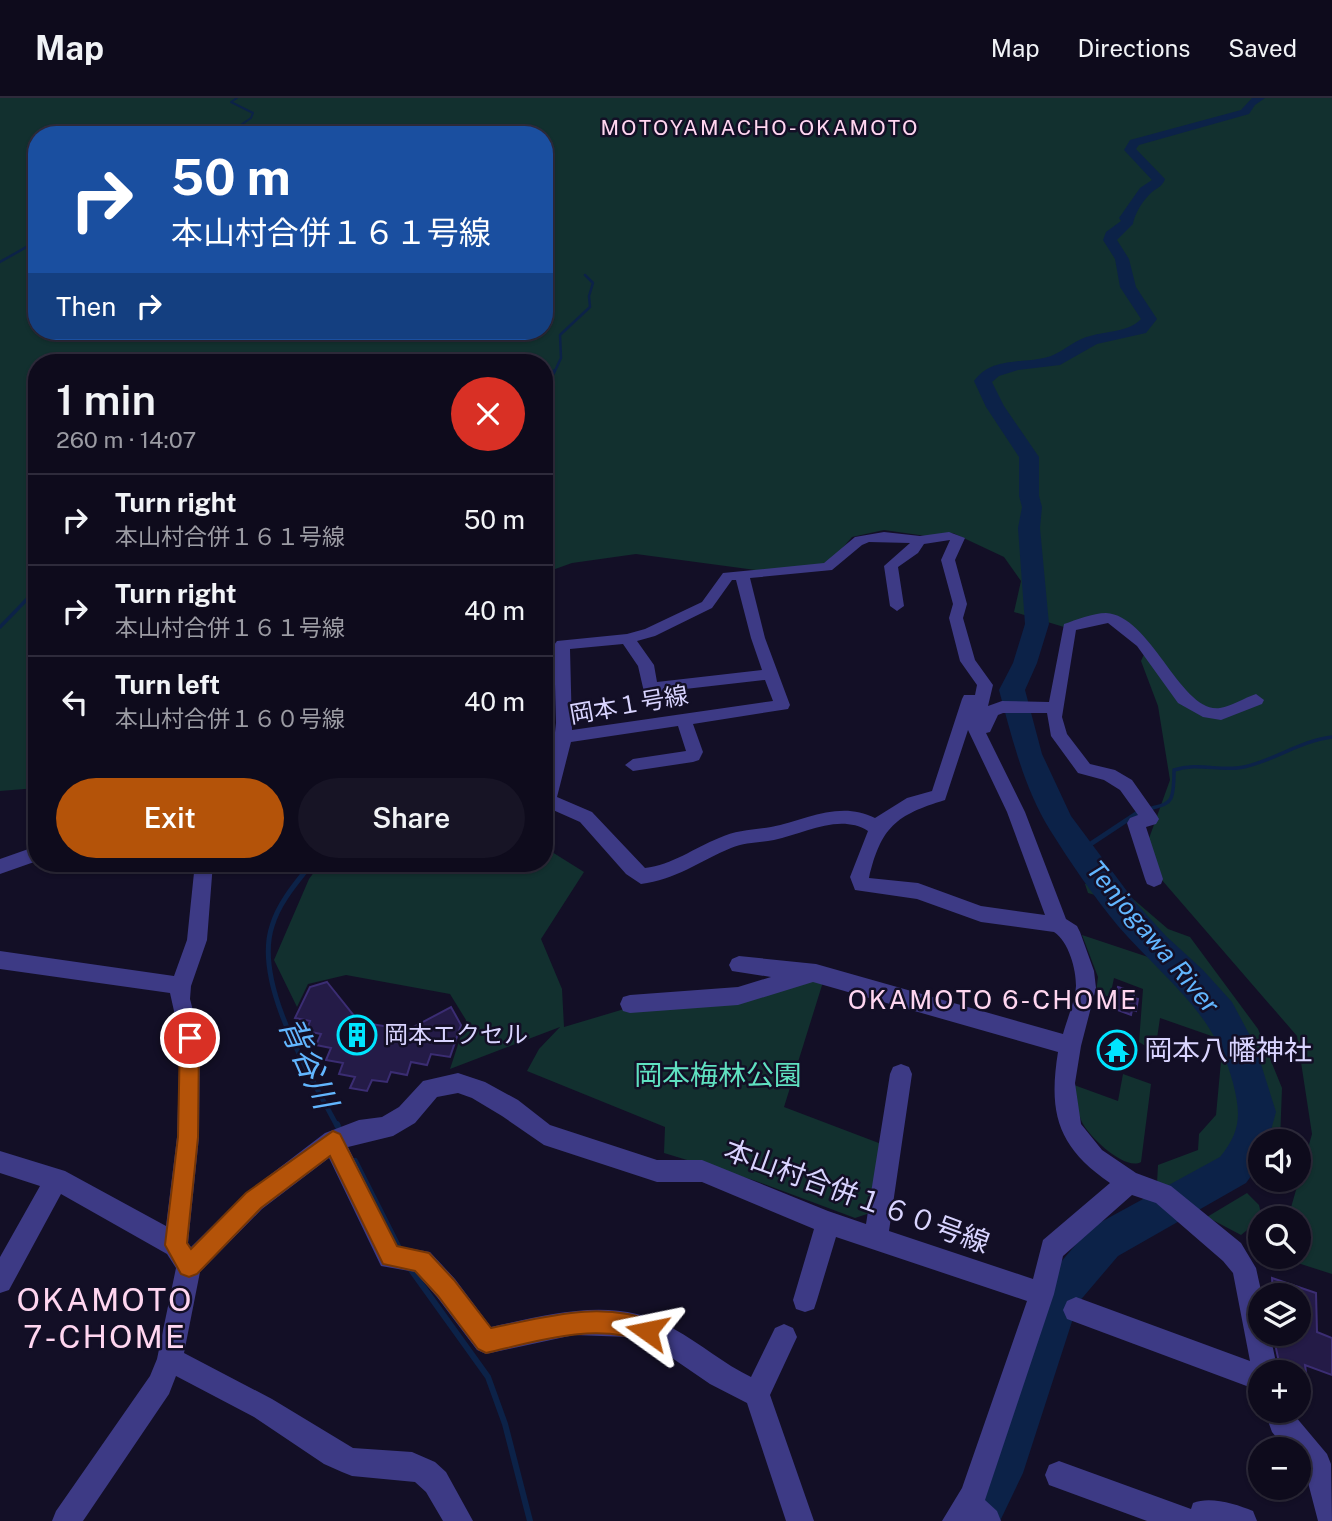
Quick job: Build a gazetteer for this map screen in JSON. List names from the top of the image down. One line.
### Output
{"streets":{"street":["岡本１号線","本山村合併１６０号線"]},"districts":["MOTOYAMACHO-OKAMOTO","OKAMOTO 6-CHOME","OKAMOTO 7-CHOME"],"water":["Tenjogawa River","背谷川"],"parks":["岡本梅林公園"],"places":{"building":["岡本エクセル"],"temple":["岡本八幡神社"]},"page":{"header":"Map","nav":["Map","Directions","Saved"],"turn":["50 m","本山村合併１６１号線"],"then":"Then","heading":["1 min","260 m · 14:07"],"list":[{"name":"Turn right","note":"本山村合併１６１号線","value":"50 m"},{"name":"Turn right","note":"本山村合併１６１号線","value":"40 m"},{"name":"Turn left","note":"本山村合併１６０号線","value":"40 m"}],"buttons":["Exit","Share"],"map_buttons":["+","−"]}}
